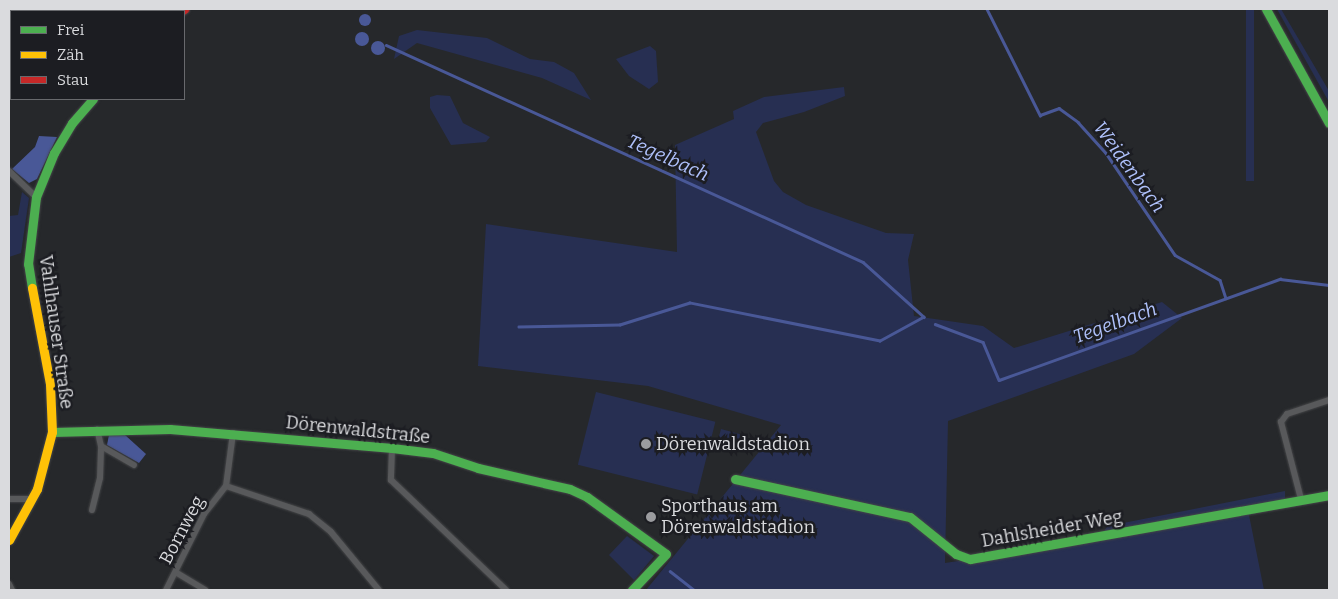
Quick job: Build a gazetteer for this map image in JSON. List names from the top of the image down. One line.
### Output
{"streets":{"street":["Vahlhauser Straße","Dörenwaldstraße","Dahlsheider Weg","Bornweg"]},"crossings":[["Vahlhauser Straße","Dörenwaldstraße"]],"water":["Tegelbach","Weidenbach"],"places":["Dörenwaldstadion","Sporthaus am Dörenwaldstadion"],"legend":["Frei","Zäh","Stau"]}
